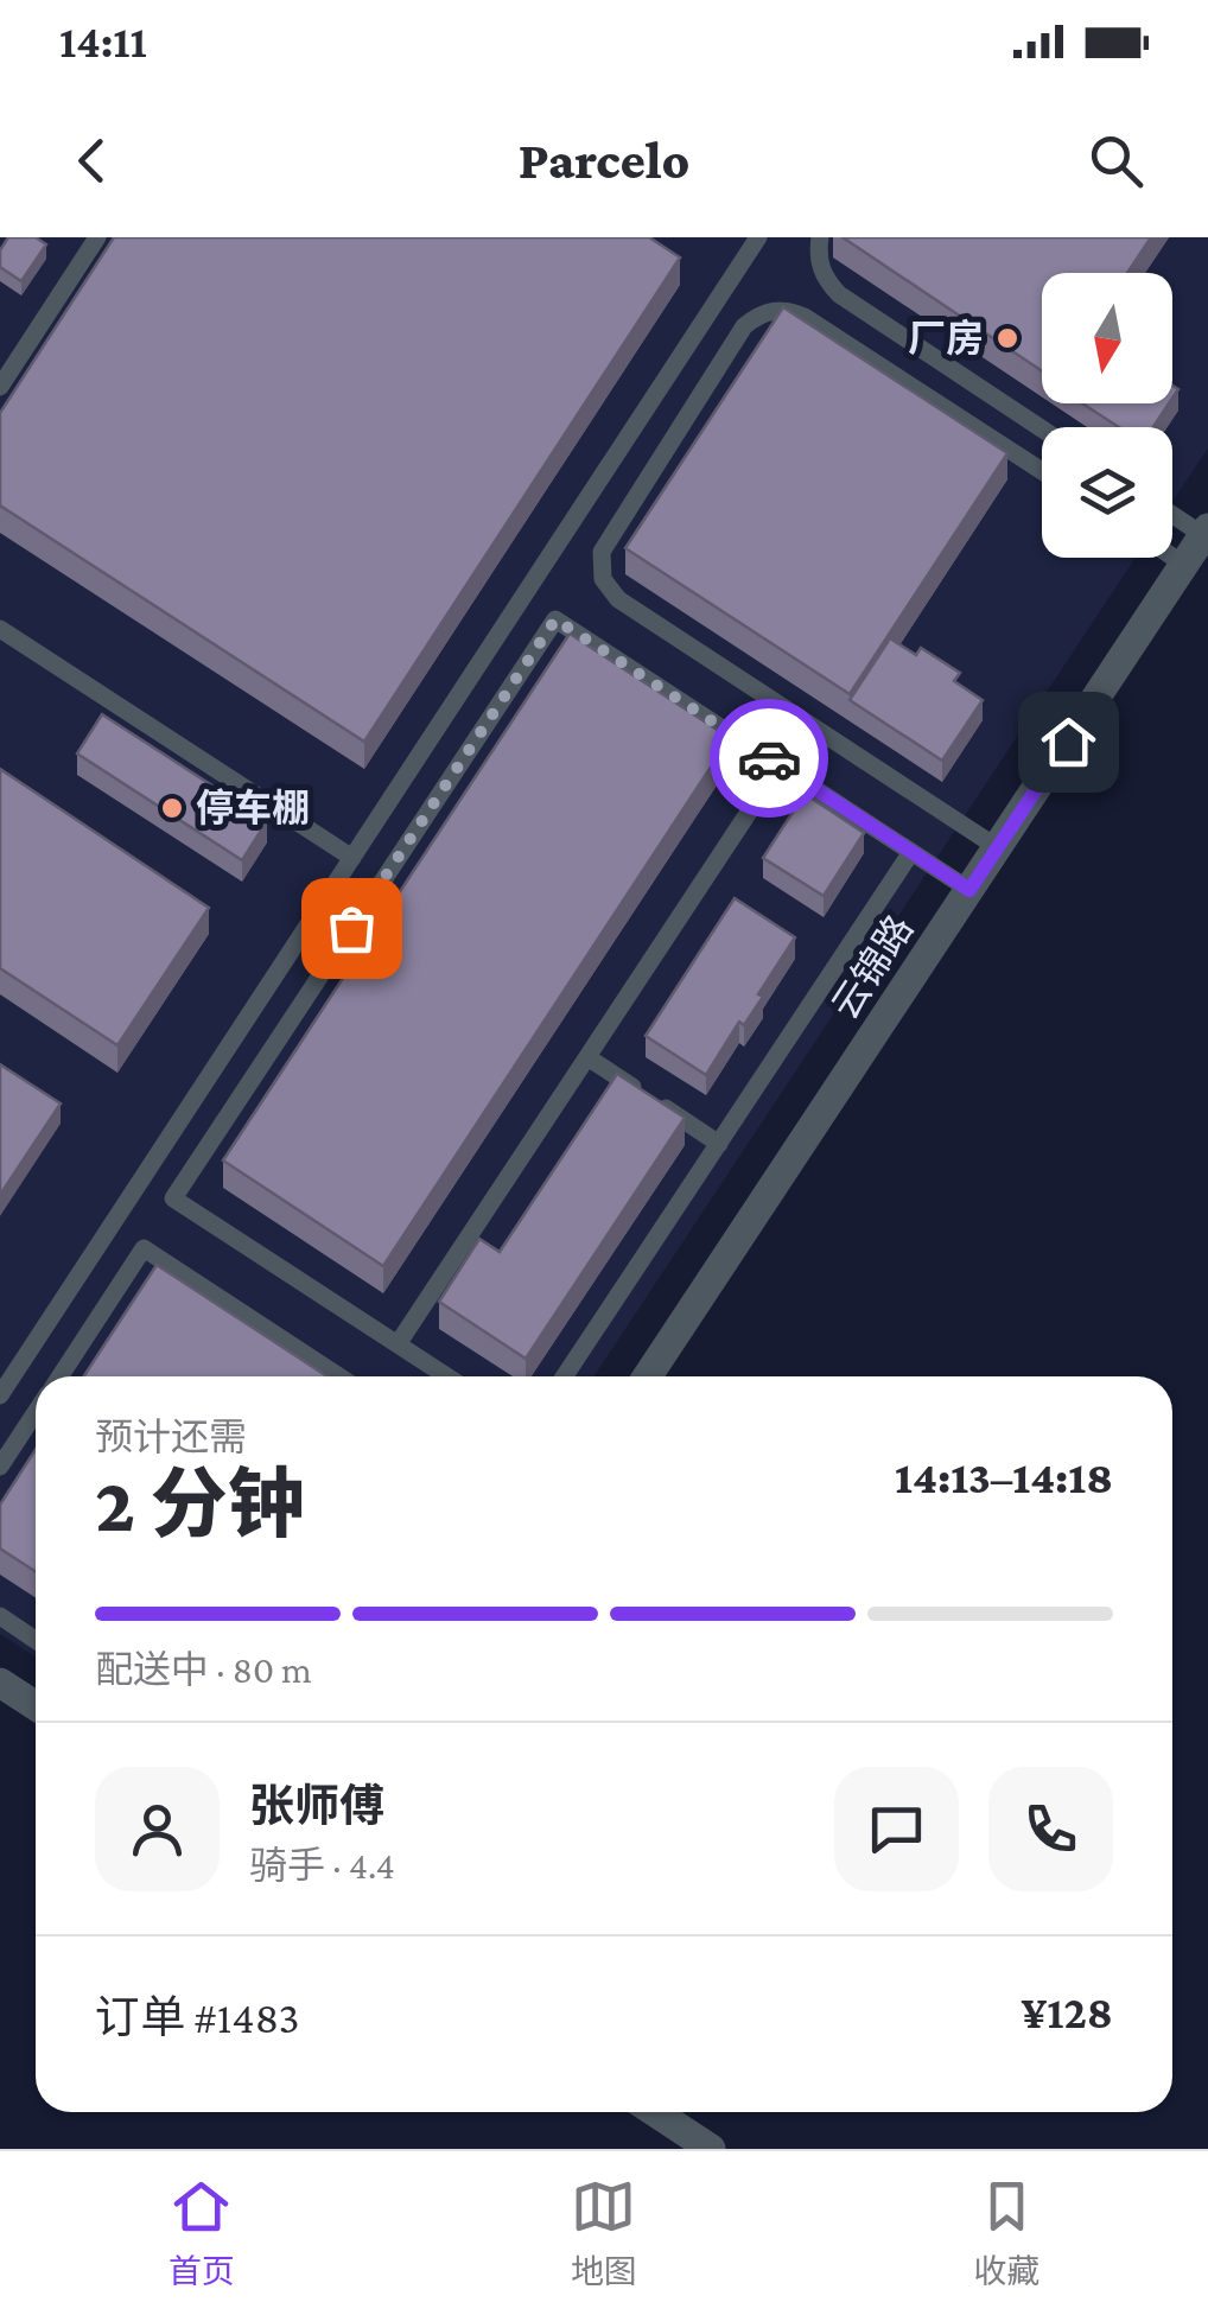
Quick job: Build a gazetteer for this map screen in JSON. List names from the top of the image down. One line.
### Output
{"streets":{"street":["云锦路"]},"places":["厂房","停车棚"],"north":"bottom","page":{"status":"14:11","header":"Parcelo","heading":["2 分钟","预计还需","14:13–14:18"],"panel":["张师傅","骑手 · 4.4","订单 #1483","¥128"],"bar":"配送中 · 80 m","tabs":["首页","地图","收藏"]}}
